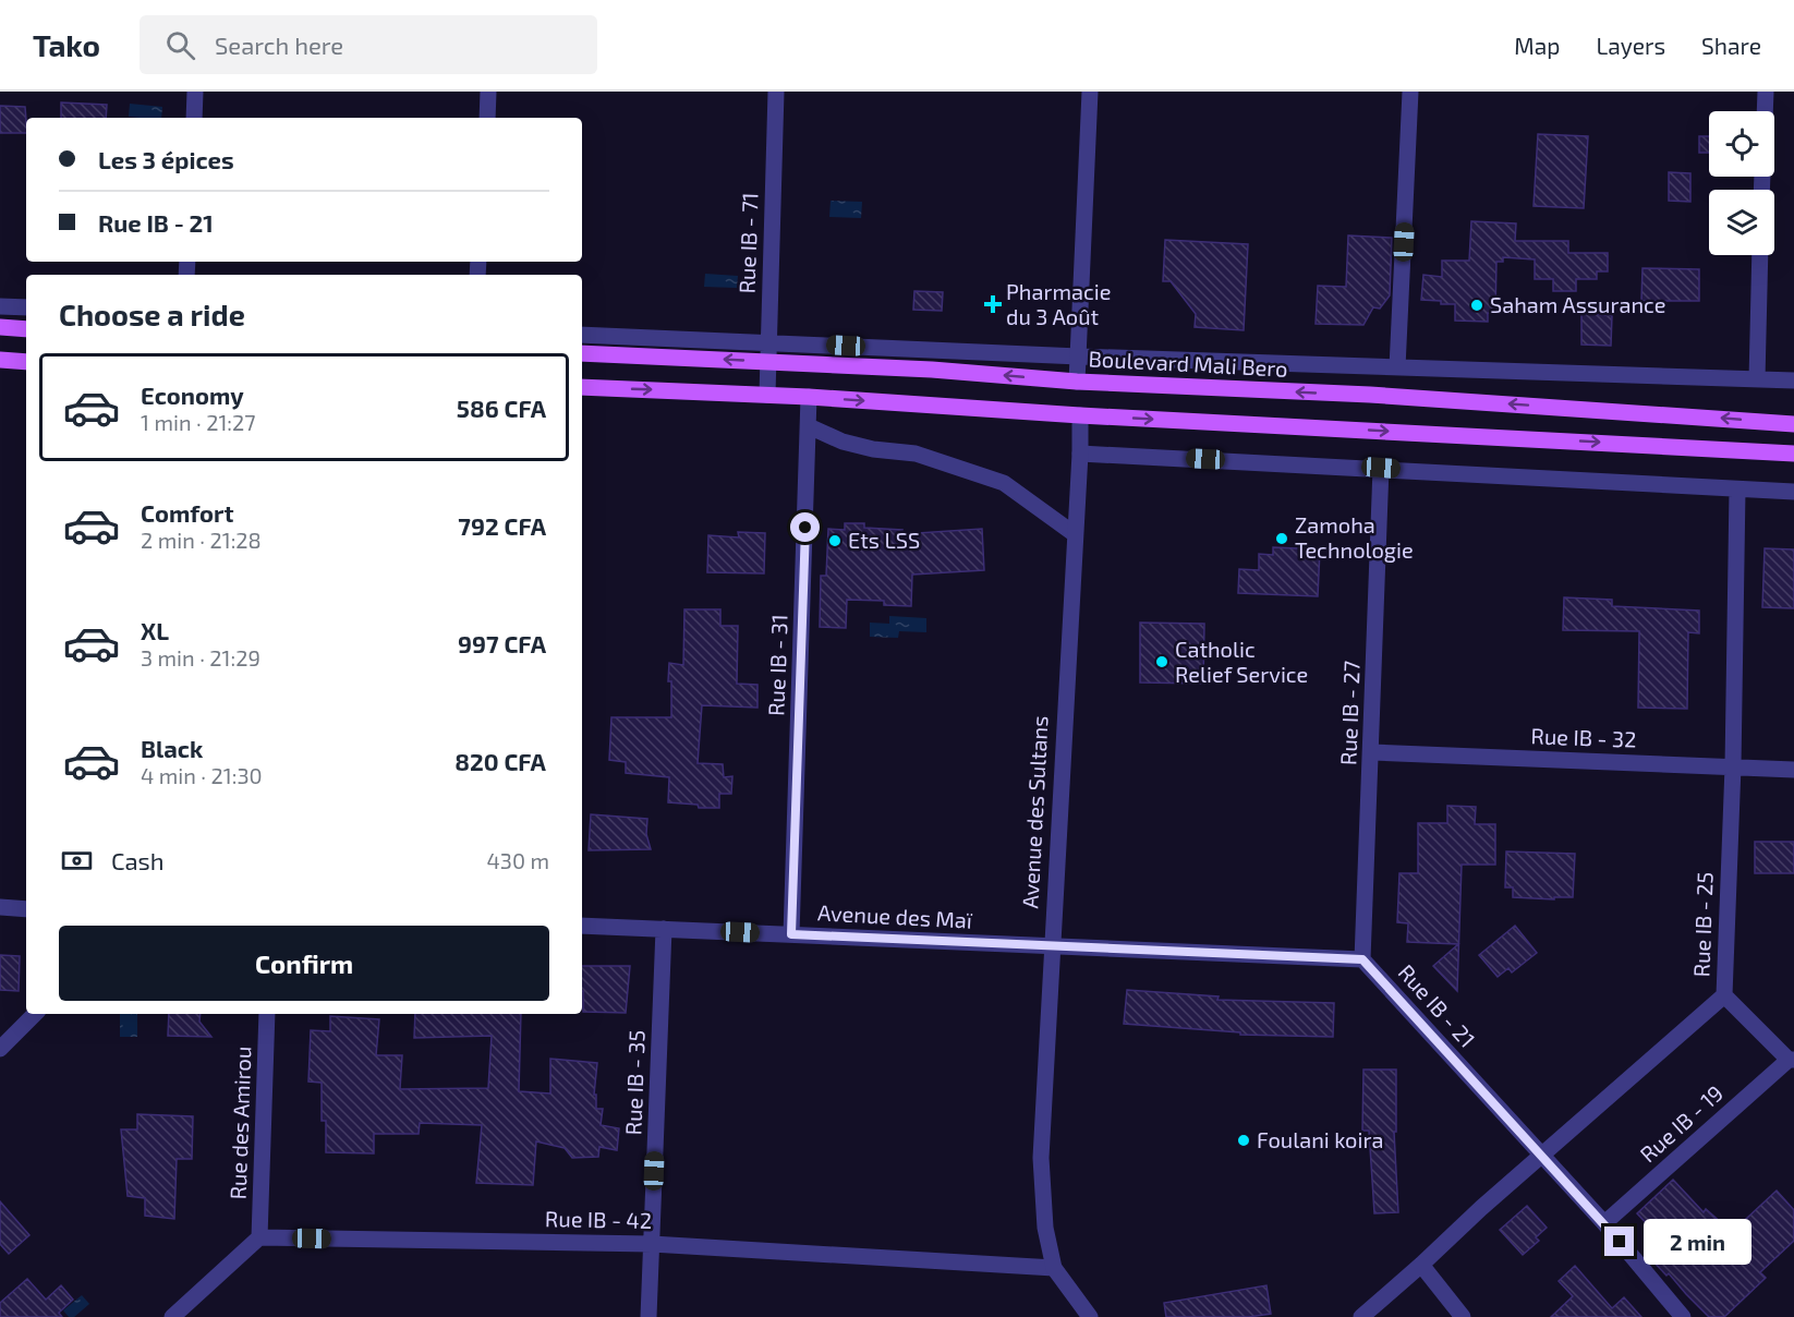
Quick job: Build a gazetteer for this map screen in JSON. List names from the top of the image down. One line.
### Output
{"streets":{"main road":["Boulevard Mali Bero"],"street":["Rue IB - 71","Rue IB - 31","Rue IB - 27","Rue IB - 32","Avenue des Sultans","Avenue des Maï","Rue IB - 25","Rue IB - 21","Rue IB - 35","Rue des Amirou","Rue IB - 19","Rue IB - 42"]},"crossings":[["Rue IB - 71","Boulevard Mali Bero"],["Rue IB - 31","Avenue des Maï"],["Rue IB - 27","Rue IB - 32"],["Rue IB - 27","Rue IB - 21"],["Rue IB - 32","Rue IB - 25"],["Avenue des Sultans","Avenue des Maï"],["Avenue des Sultans","Rue IB - 42"],["Avenue des Maï","Rue IB - 35"],["Rue IB - 25","Rue IB - 21"],["Rue IB - 21","Rue IB - 19"],["Rue IB - 35","Rue IB - 42"],["Rue des Amirou","Rue IB - 42"]],"places":{"health":["Pharmacie du 3 Août"],"other":["Saham Assurance","Zamoha Technologie","Ets LSS","Catholic Relief Service","Foulani koira"]},"page":{"header":"Tako","search":"Search here","nav":["Map","Layers","Share"],"banner":["Les 3 épices","Rue IB - 21"],"heading":"Choose a ride","list":[{"name":"Economy","note":"1 min · 21:27","value":"586 CFA"},{"name":"Comfort","note":"2 min · 21:28","value":"792 CFA"},{"name":"XL","note":"3 min · 21:29","value":"997 CFA"},{"name":"Black","note":"4 min · 21:30","value":"820 CFA"}],"pay":["Cash","430 m"],"buttons":"Confirm","bubble":"2 min"}}
